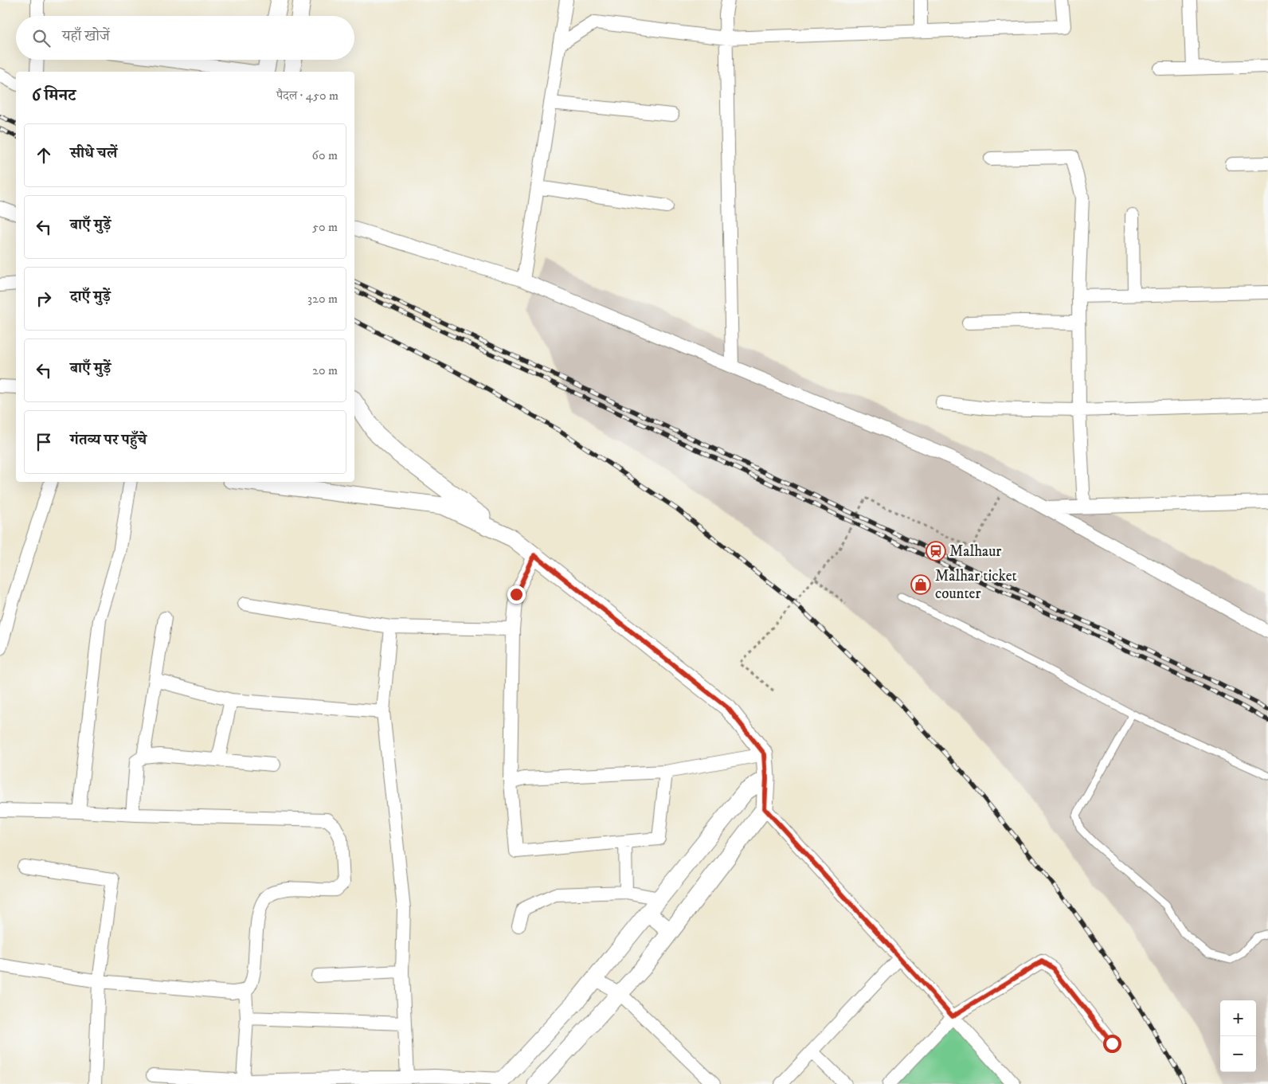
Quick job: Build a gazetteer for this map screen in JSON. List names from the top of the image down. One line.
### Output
{"places":{"station":["Malhaur"],"shop":["Malhar ticket counter"]},"page":{"search":"यहाँ खोजें","heading":["6 मिनट","पैदल · 450 m"],"list":[["सीधे चलें","60 m"],["बाएँ मुड़ें","50 m"],["दाएँ मुड़ें","320 m"],["बाएँ मुड़ें","20 m"],"गंतव्य पर पहुँचे"],"map_buttons":["+","−"]}}
